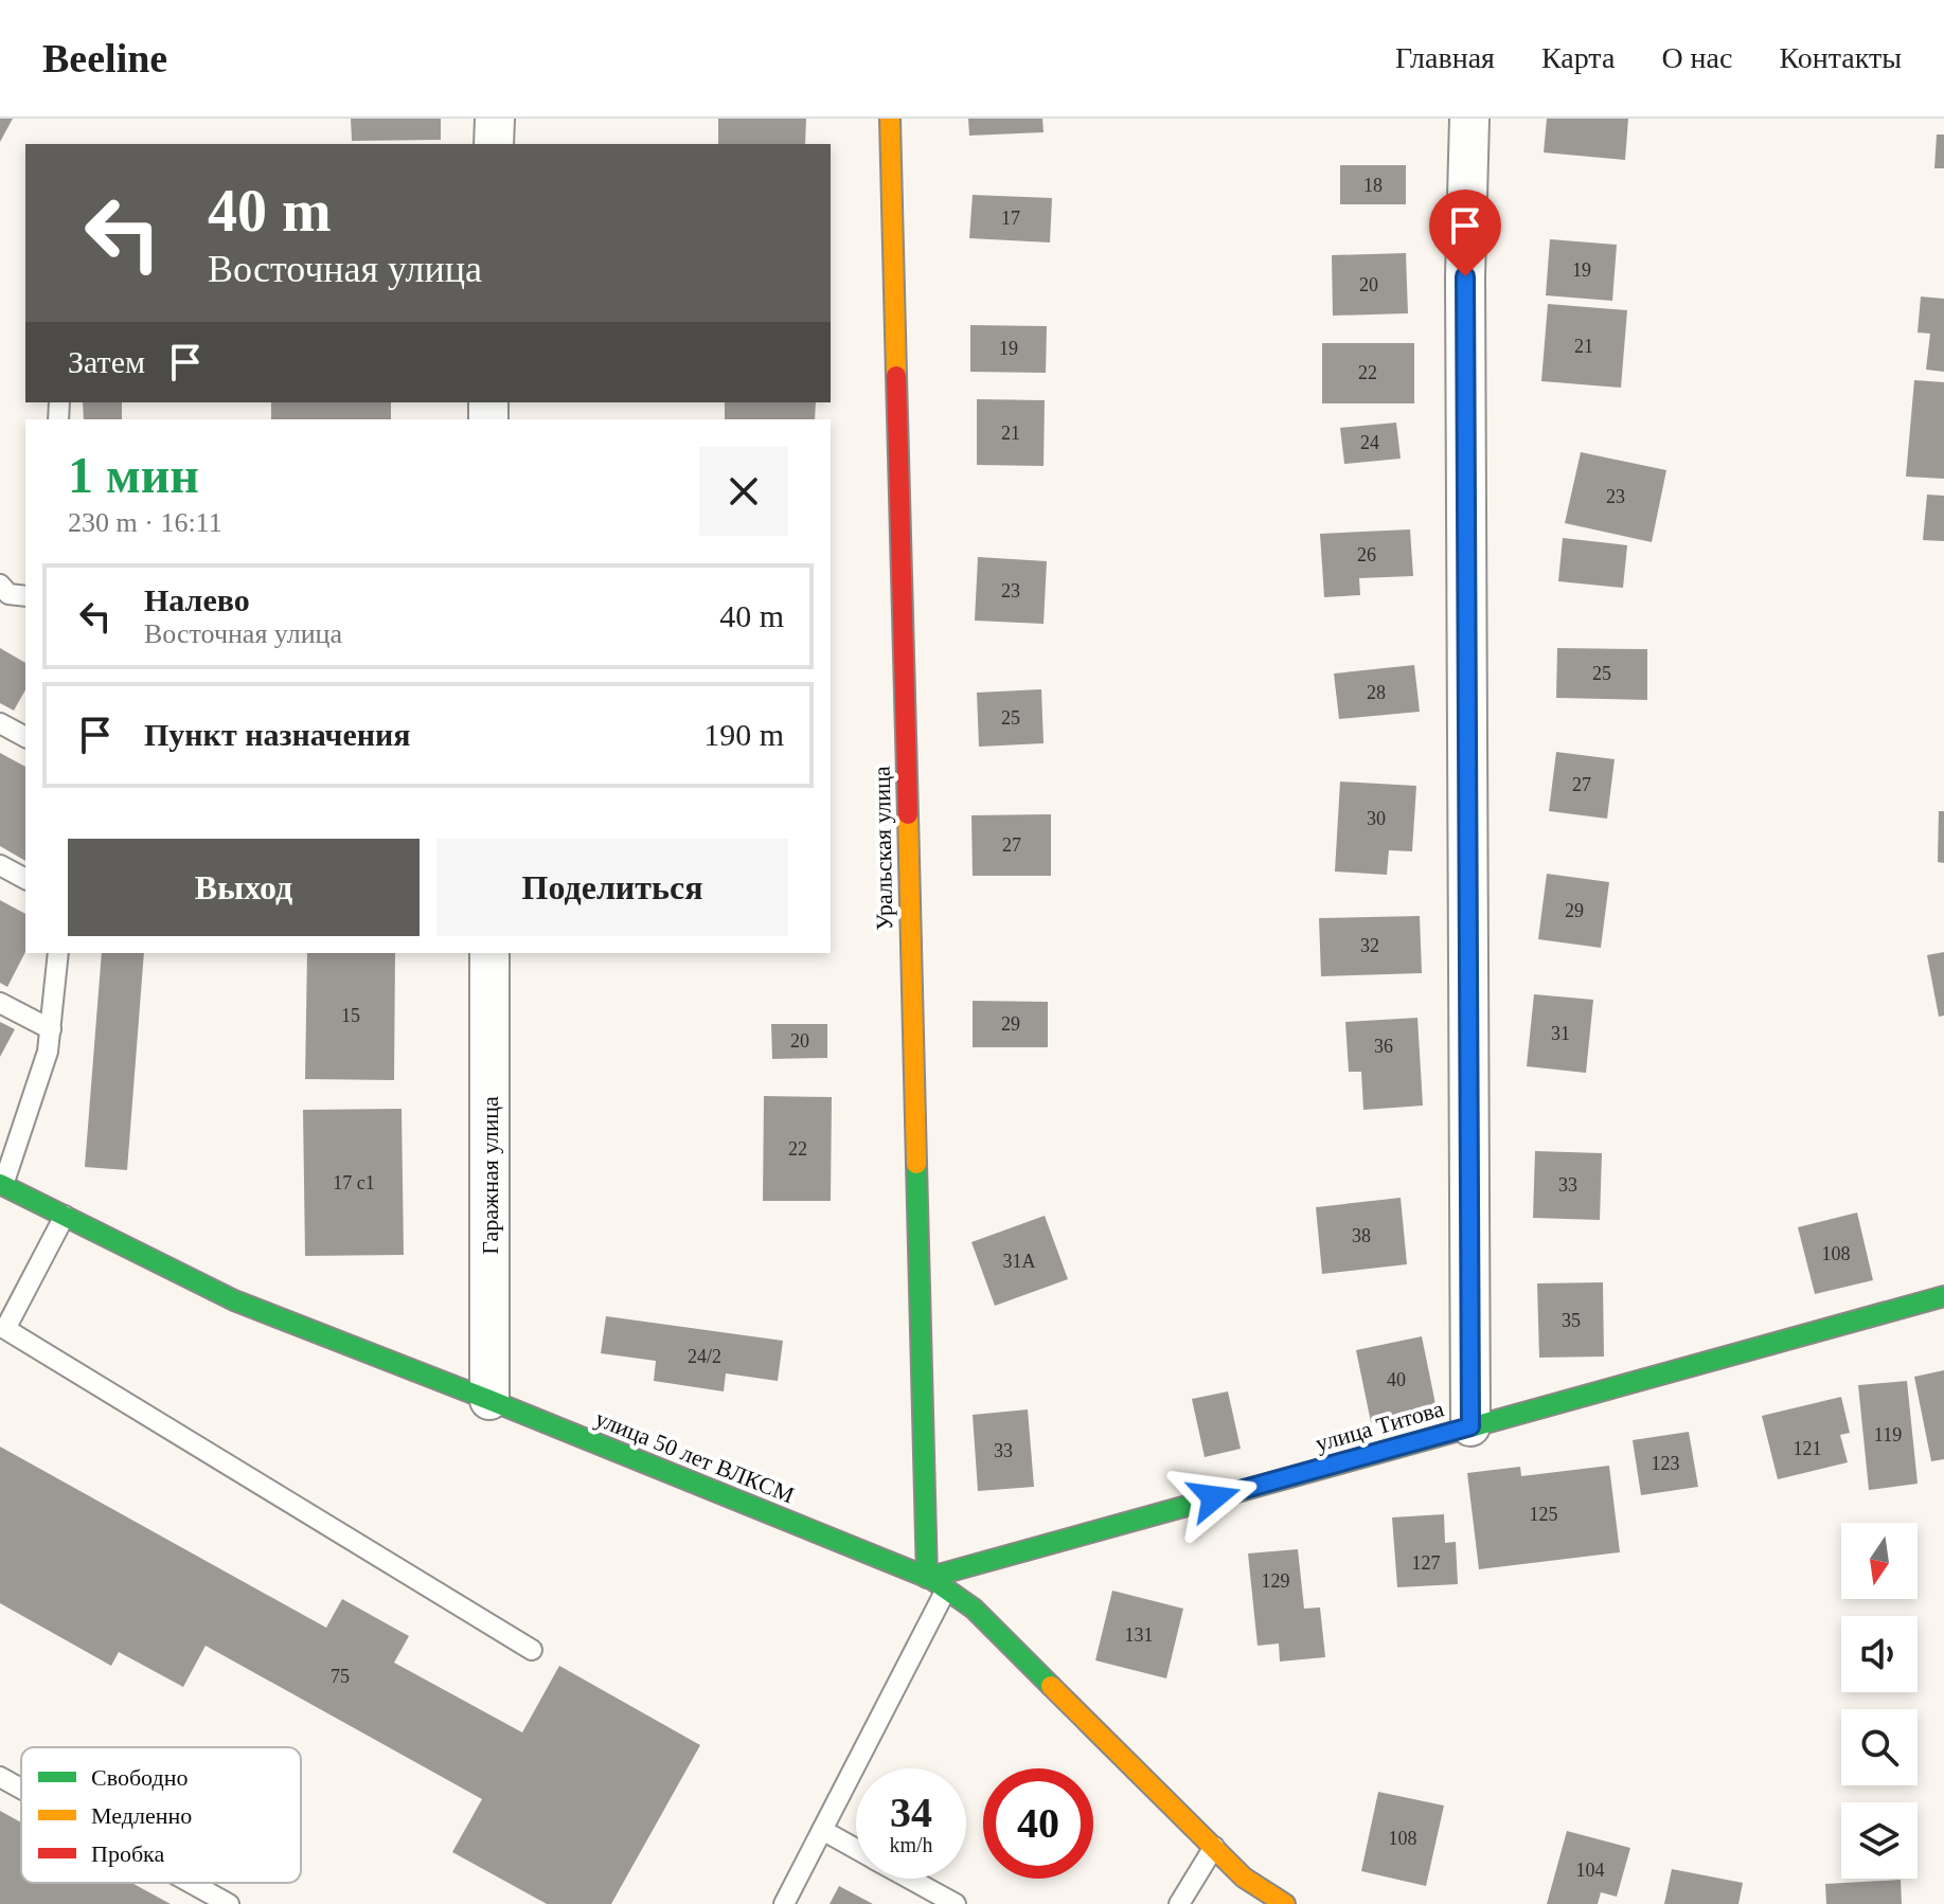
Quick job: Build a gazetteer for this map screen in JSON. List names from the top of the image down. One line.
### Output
{"streets":{"street":["Уральская улица","Гаражная улица","улица Титова","улица 50 лет ВЛКСМ"]},"crossings":[["Уральская улица","улица Титова"],["Уральская улица","улица 50 лет ВЛКСМ"],["Гаражная улица","улица 50 лет ВЛКСМ"],["улица Титова","улица 50 лет ВЛКСМ"]],"house_numbers":["18","17","19","20","21","19","22","21","24","23","26","23","25","28","25","27","30","27","29","32","15","29","31","20","36","22","17 с1","33","38","108","31А","35","24/2","40","119","121","33","123","125","127","129","131","75","108","104"],"legend":["Свободно","Медленно","Пробка"],"north":"bottom","page":{"header":"Beeline","nav":["Главная","Карта","О нас","Контакты"],"turn":["40 m","Восточная улица"],"then":"Затем","heading":["1 мин","230 m · 16:11"],"list":[{"name":"Налево","note":"Восточная улица","value":"40 m"},{"name":"Пункт назначения","value":"190 m"}],"buttons":["Выход","Поделиться"],"speed":"34 km/h","limit":"40"}}
